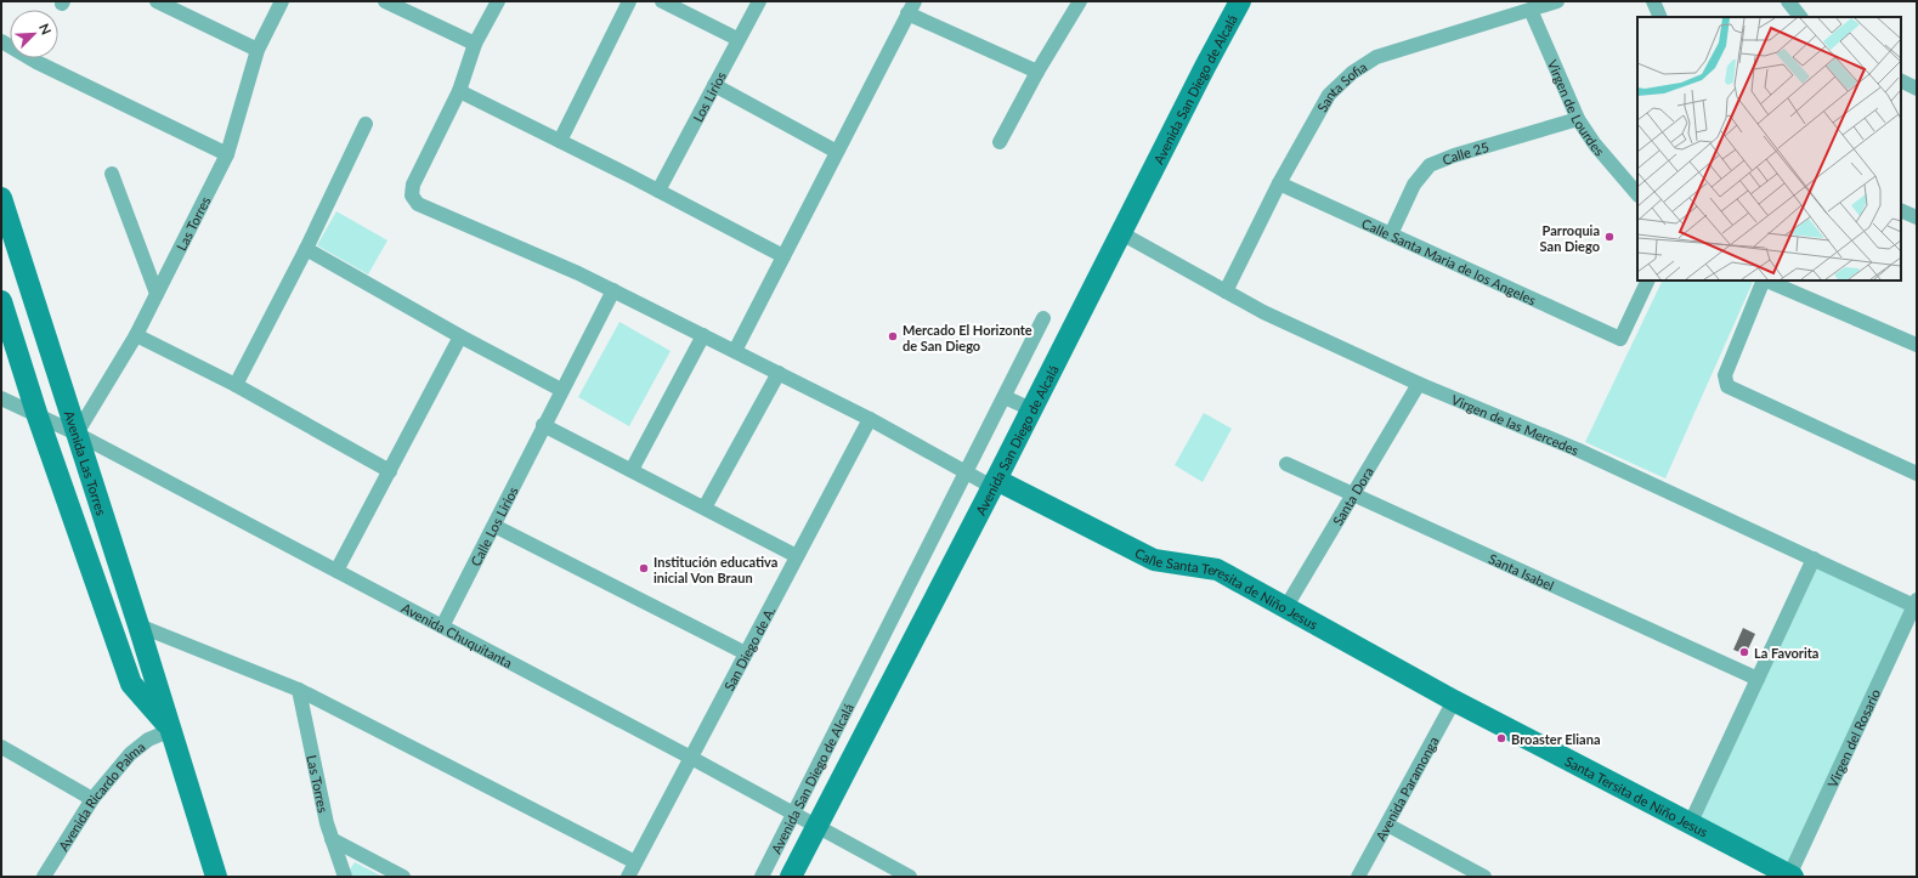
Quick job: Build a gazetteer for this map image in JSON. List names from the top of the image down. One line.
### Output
{"streets":{"street":["Santa Sofia","Avenida San Diego de Alcalá","Los Lirios","Virgen de Lourdes","Calle 25","Las Torres","Calle Santa Maria de los Angeles","Virgen de las Mercedes","Avenida Las Torres","Santa Dora","Calle Los Lirios","Santa Isabel","Calle Santa Teresita de Niño Jesus","Avenida Chuquitanta","San Diego de A.","Virgen del Rosario","Avenida Paramonga","Santa Tersita de Niño Jesus","Avenida Ricardo Palma"]},"crossings":[["Santa Sofia","Virgen de Lourdes"],["Santa Sofia","Calle Santa Maria de los Angeles"],["Santa Sofia","Virgen de las Mercedes"],["Avenida San Diego de Alcalá","Virgen de las Mercedes"],["Avenida San Diego de Alcalá","Calle Santa Teresita de Niño Jesus"],["Avenida San Diego de Alcalá","Avenida Chuquitanta"],["Virgen de Lourdes","Calle 25"],["Calle 25","Calle Santa Maria de los Angeles"],["Las Torres","Avenida Las Torres"],["Las Torres","Avenida Chuquitanta"],["Virgen de las Mercedes","Santa Dora"],["Virgen de las Mercedes","Virgen del Rosario"],["Avenida Las Torres","Avenida Chuquitanta"],["Avenida Las Torres","Avenida Ricardo Palma"],["Santa Dora","Santa Isabel"],["Santa Dora","Calle Santa Teresita de Niño Jesus"],["Calle Los Lirios","Avenida Chuquitanta"],["Calle Santa Teresita de Niño Jesus","Avenida Paramonga"],["Calle Santa Teresita de Niño Jesus","Santa Tersita de Niño Jesus"],["Avenida Chuquitanta","San Diego de A."],["Virgen del Rosario","Santa Tersita de Niño Jesus"],["Avenida Paramonga","Santa Tersita de Niño Jesus"]],"places":["Parroquia San Diego","Mercado El Horizonte de San Diego","Institución educativa inicial Von Braun","La Favorita","Broaster Eliana"],"north":"top right"}
